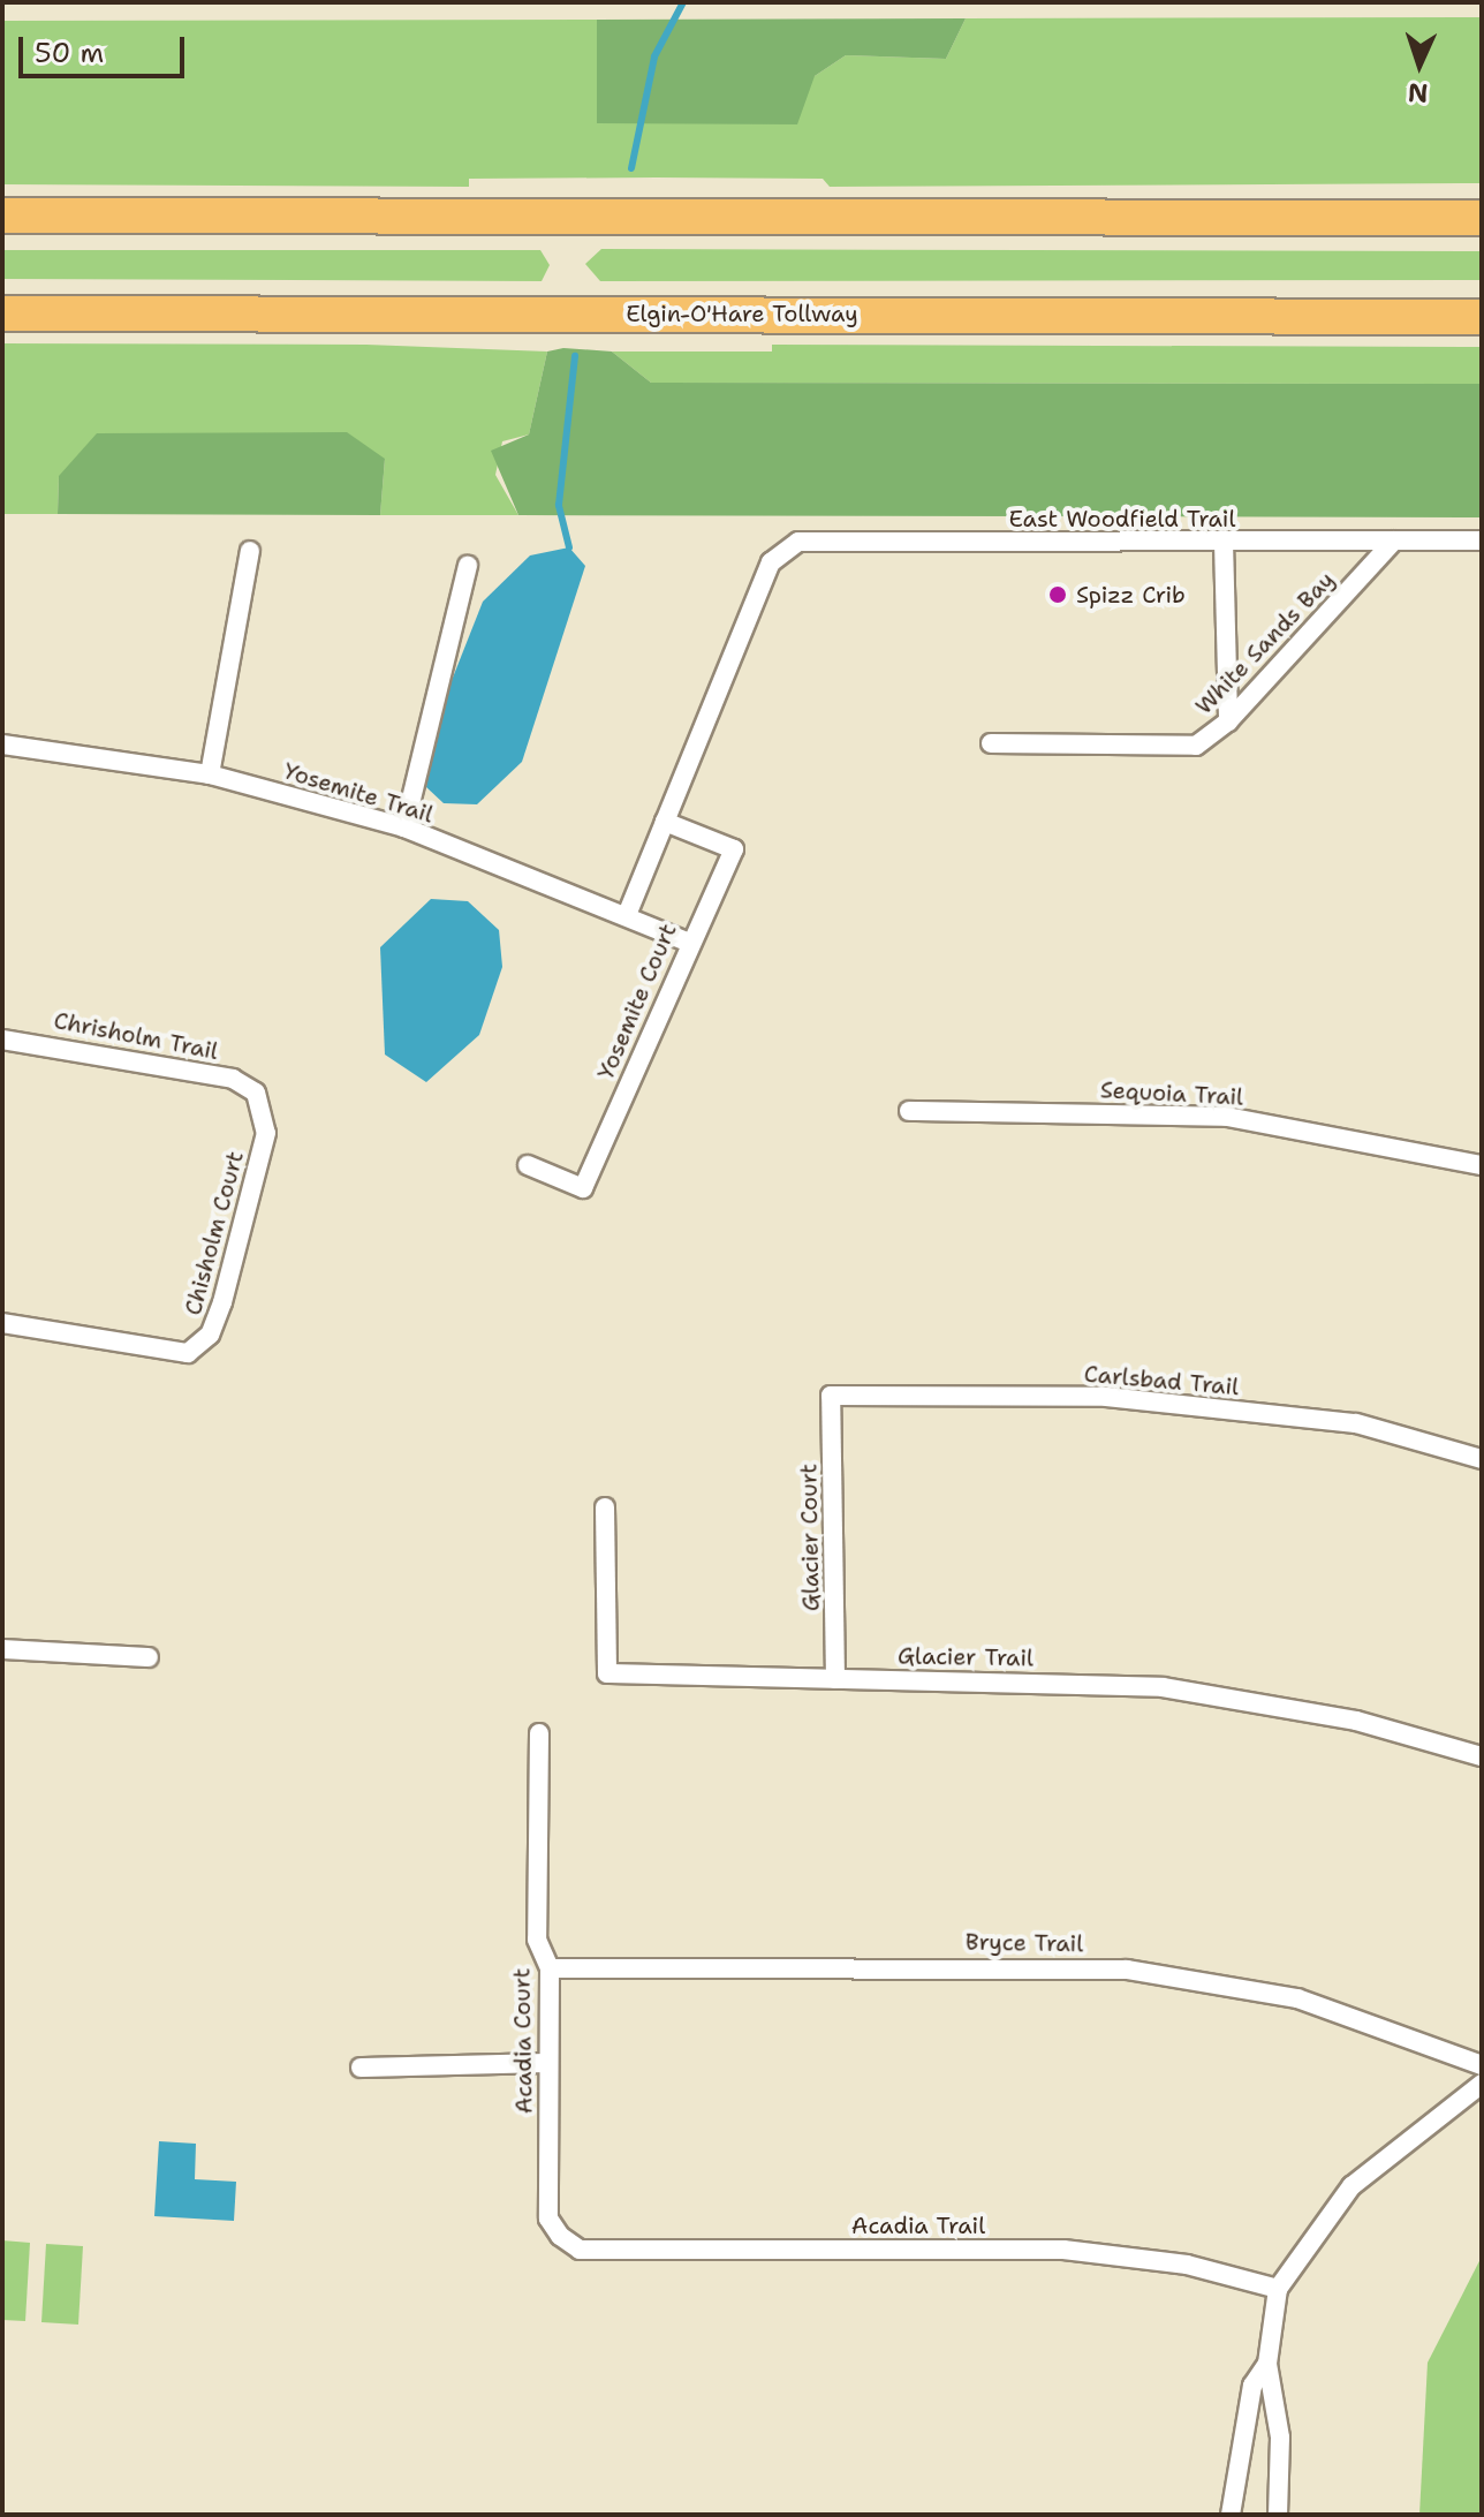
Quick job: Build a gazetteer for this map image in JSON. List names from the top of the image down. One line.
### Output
{"streets":{"highway":["Elgin-O'Hare Tollway"],"street":["East Woodfield Trail","White Sands Bay","Yosemite Trail","Yosemite Court","Chrisholm Trail","Sequoia Trail","Chisholm Court","Carlsbad Trail","Glacier Court","Glacier Trail","Bryce Trail","Acadia Court","Acadia Trail"]},"crossings":[["East Woodfield Trail","White Sands Bay"],["East Woodfield Trail","Yosemite Court"],["Yosemite Trail","Yosemite Court"],["Chrisholm Trail","Chisholm Court"],["Carlsbad Trail","Glacier Court"],["Glacier Court","Glacier Trail"],["Bryce Trail","Acadia Court"],["Acadia Court","Acadia Trail"]],"places":["Spizz Crib"],"scale_bar":"50 m","north":"bottom"}
